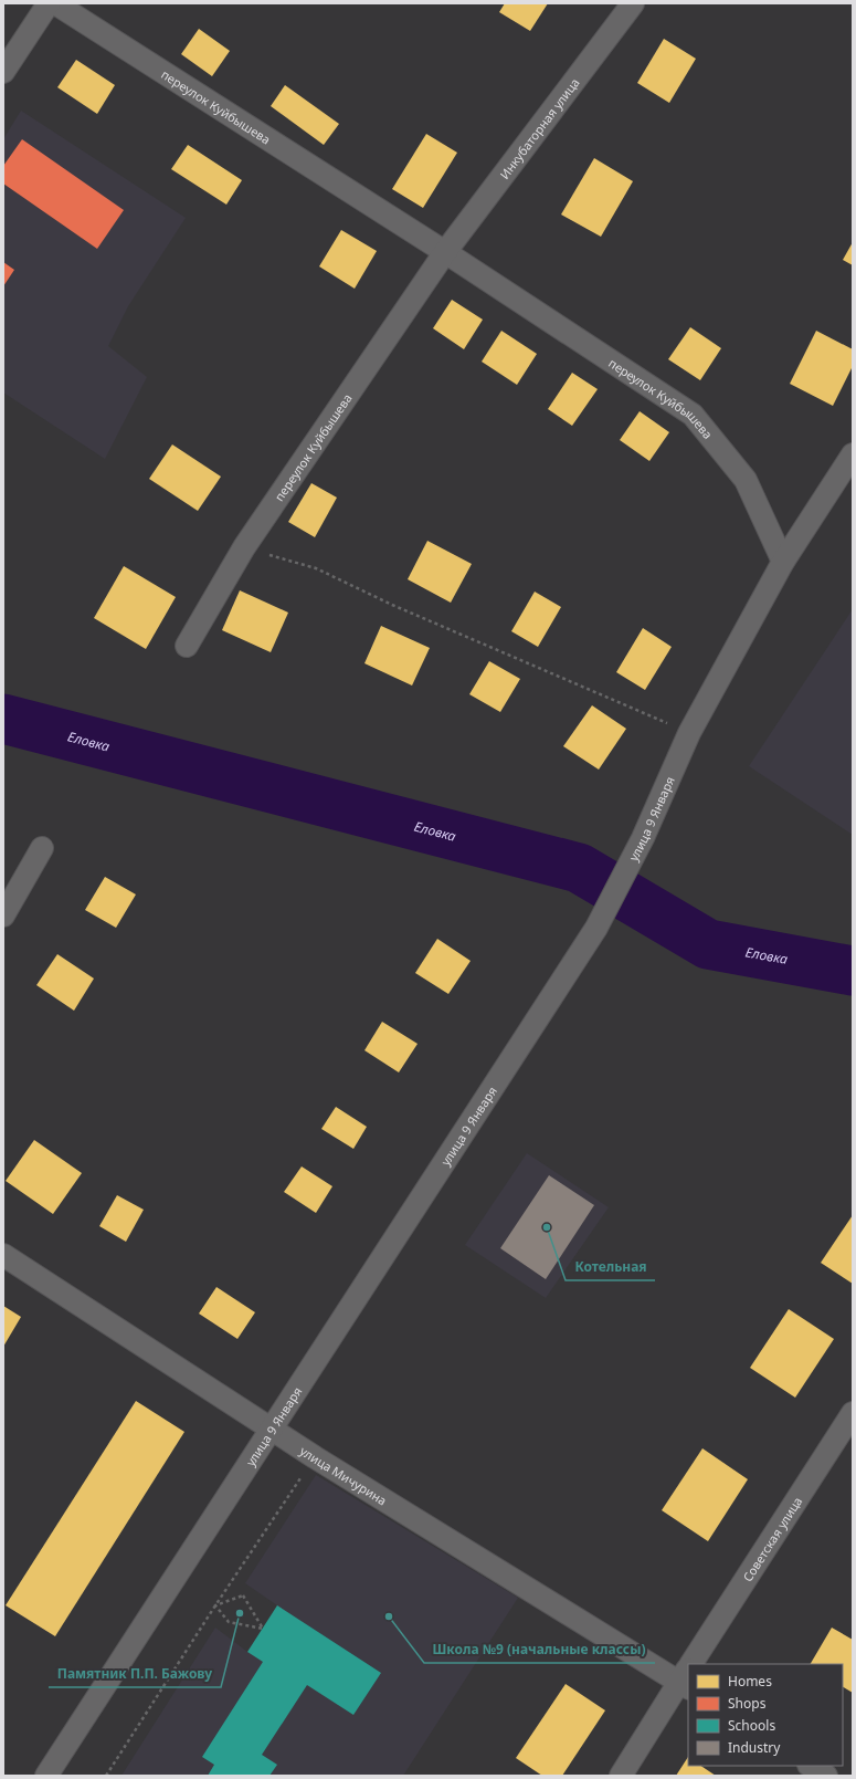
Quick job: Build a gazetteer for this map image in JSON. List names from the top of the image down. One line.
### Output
{"streets":{"street":["переулок Куйбышева","Инкубаторная улица","улица 9 Января","улица Мичурина","Советская улица"]},"crossings":[["переулок Куйбышева","Инкубаторная улица"],["переулок Куйбышева","улица 9 Января"],["улица 9 Января","улица Мичурина"],["улица Мичурина","Советская улица"]],"water":["Еловка"],"places":["Котельная","Памятник П.П. Бажову","Школа №9 (начальные классы)"],"legend":["Homes","Shops","Schools","Industry"]}
